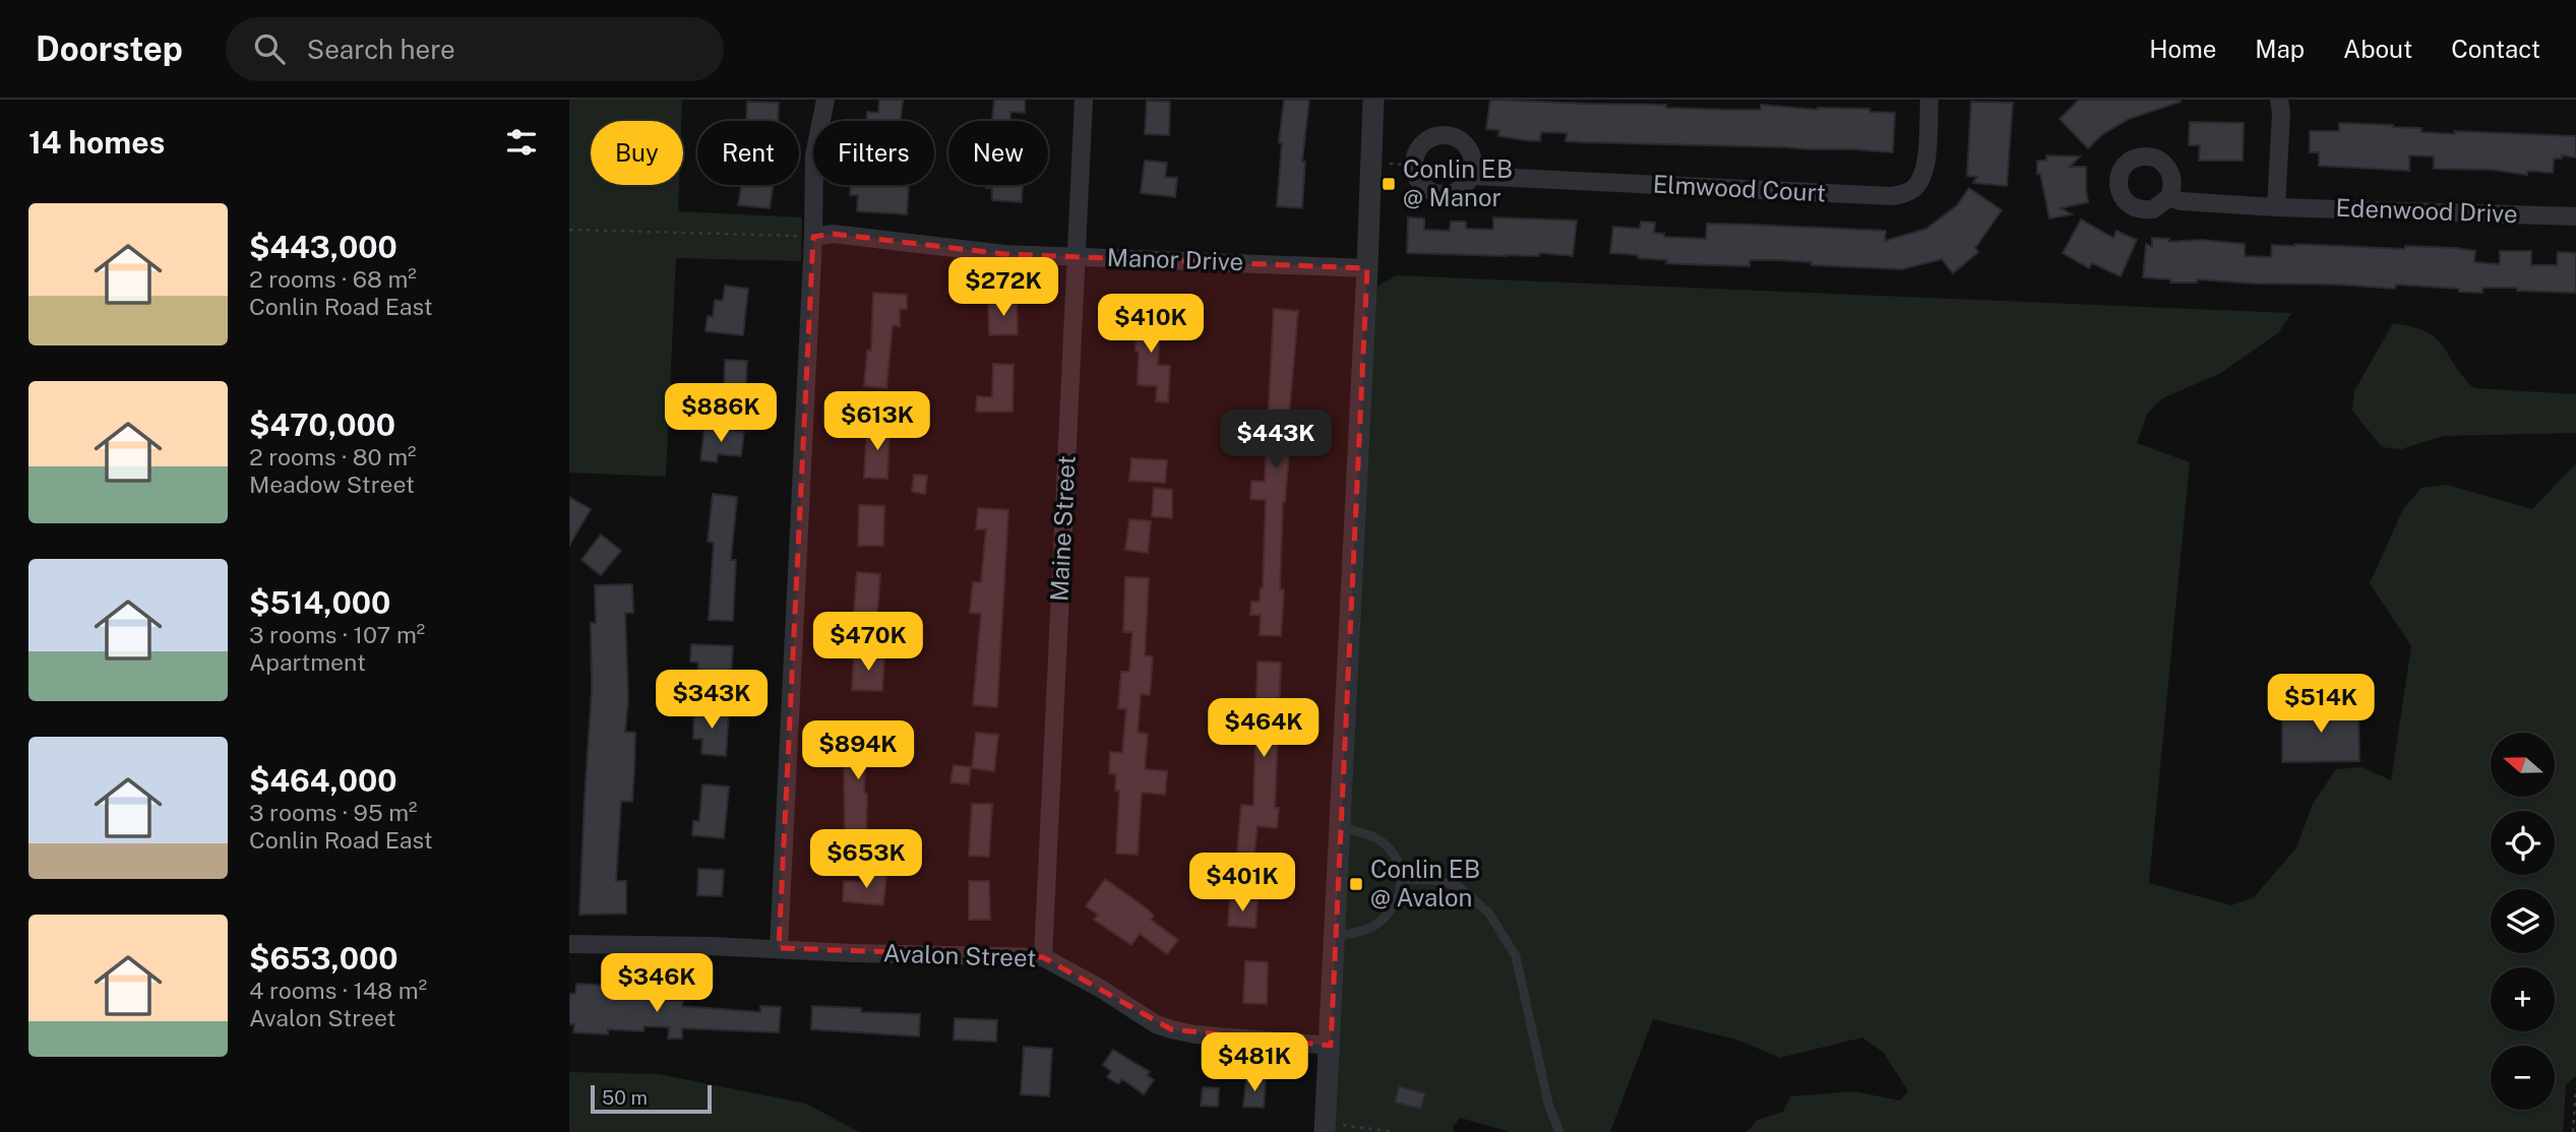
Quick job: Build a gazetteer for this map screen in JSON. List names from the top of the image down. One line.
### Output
{"streets":{"street":["Elmwood Court","Edenwood Drive","Manor Drive","Maine Street","Avalon Street"]},"crossings":[["Manor Drive","Maine Street"],["Maine Street","Avalon Street"]],"places":{"transit":["Conlin EB @ Manor","Conlin EB @ Avalon"]},"scale_bar":"50 m","north":"left","page":{"header":"Doorstep","search":"Search here","nav":["Home","Map","About","Contact"],"heading":"14 homes","chip":["Buy","Rent","Filters","New"],"list":[{"name":"$443,000","note":"2 rooms · 68 m² · Conlin Road East"},{"name":"$470,000","note":"2 rooms · 80 m² · Meadow Street"},{"name":"$514,000","note":"3 rooms · 107 m² · Apartment"},{"name":"$464,000","note":"3 rooms · 95 m² · Conlin Road East"},{"name":"$653,000","note":"4 rooms · 148 m² · Avalon Street"}],"price":["$272K","$410K","$886K","$613K","$443K","$470K","$343K","$514K","$464K","$894K","$653K","$401K","$346K","$481K"],"map_buttons":["+","−"],"scale":"50 m"}}
